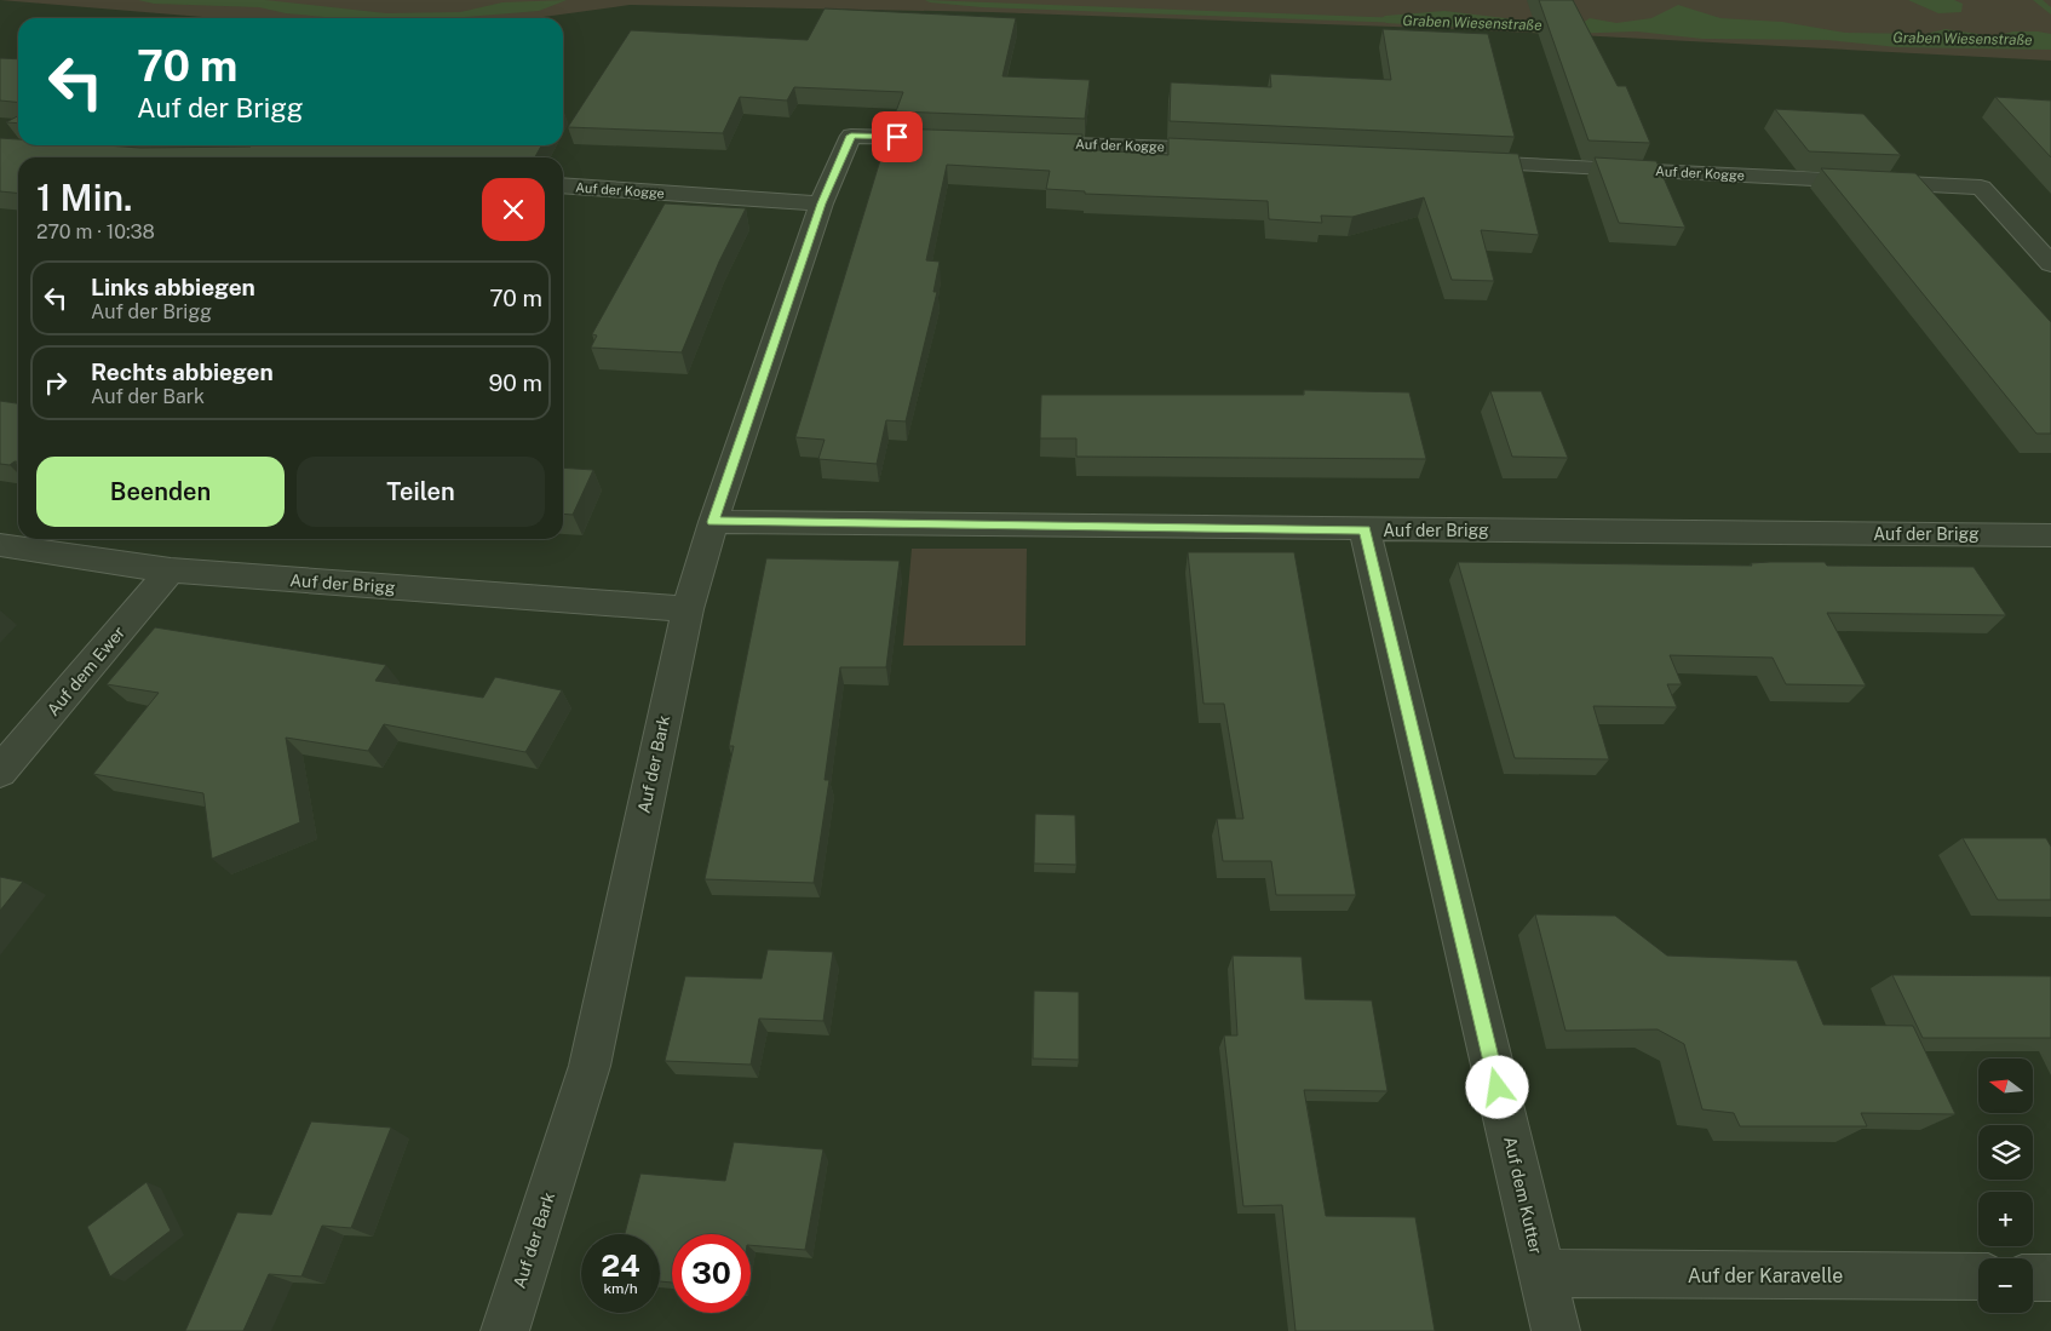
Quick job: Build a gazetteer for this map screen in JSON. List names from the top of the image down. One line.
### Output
{"streets":{"street":["Auf der Kogge","Auf der Brigg","Auf dem Ewer","Auf der Bark","Auf dem Kutter","Auf der Karavelle"]},"crossings":[["Auf der Kogge","Auf der Bark"],["Auf der Brigg","Auf dem Ewer"],["Auf der Brigg","Auf der Bark"],["Auf der Brigg","Auf dem Kutter"],["Auf dem Kutter","Auf der Karavelle"]],"water":["Graben Wiesenstraße"],"north":"left","page":{"turn":["70 m","Auf der Brigg"],"heading":["1 Min.","270 m · 10:38"],"list":[{"name":"Links abbiegen","note":"Auf der Brigg","value":"70 m"},{"name":"Rechts abbiegen","note":"Auf der Bark","value":"90 m"}],"buttons":["Beenden","Teilen"],"map_buttons":["+","−"],"speed":"24 km/h","limit":"30"}}
